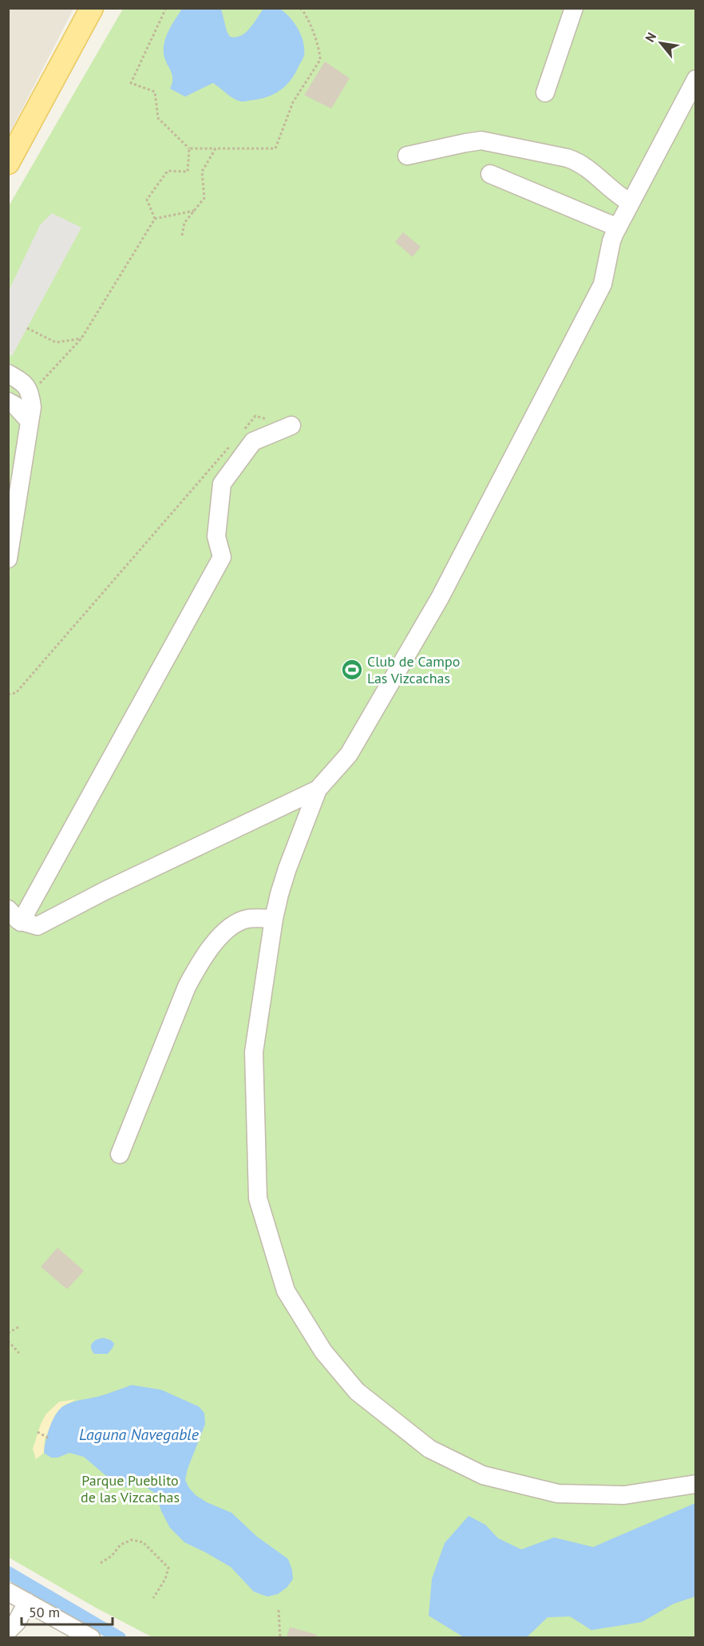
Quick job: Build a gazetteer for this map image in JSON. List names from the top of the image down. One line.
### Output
{"water":["Laguna Navegable"],"parks":["Parque Pueblito de las Vizcachas"],"places":{"sports":["Club de Campo Las Vizcachas"]},"scale_bar":"50 m","north":"top left"}
